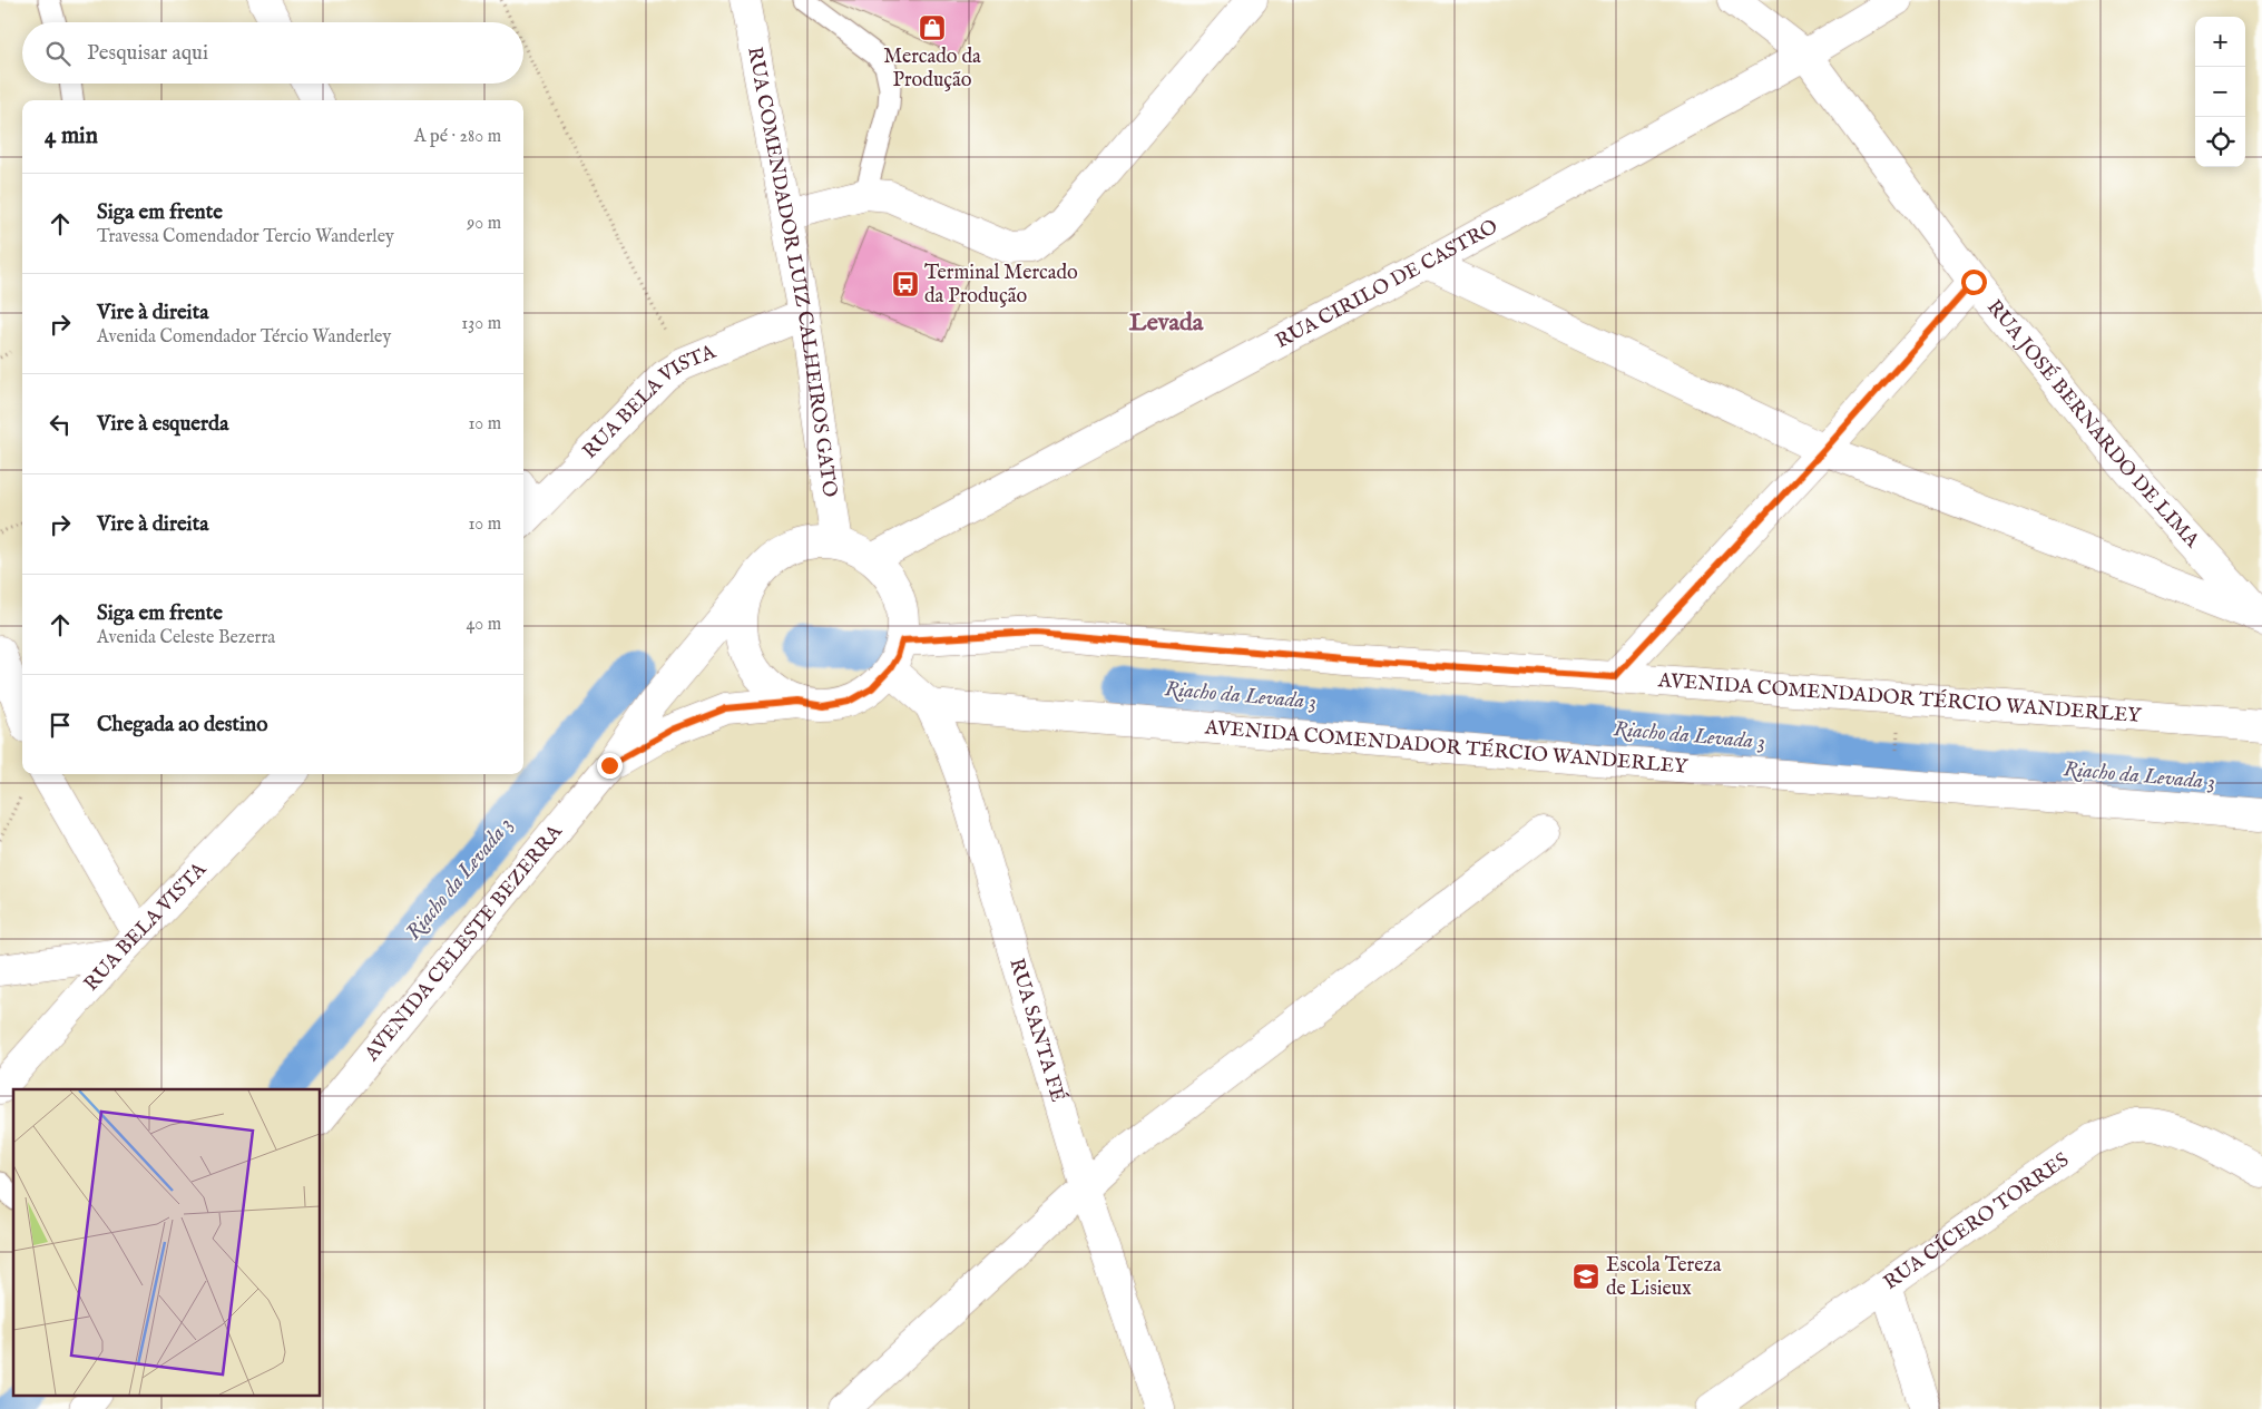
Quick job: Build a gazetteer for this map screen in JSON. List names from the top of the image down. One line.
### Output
{"streets":{"street":["RUA COMENDADOR LUIZ CALHEIROS GATO","RUA CIRILO DE CASTRO","RUA BELA VISTA","RUA JOSÉ BERNARDO DE LIMA","AVENIDA COMENDADOR TÉRCIO WANDERLEY","AVENIDA CELESTE BEZERRA","RUA SANTA FÉ","RUA CÍCERO TORRES"]},"crossings":[["RUA COMENDADOR LUIZ CALHEIROS GATO","RUA CIRILO DE CASTRO"],["RUA COMENDADOR LUIZ CALHEIROS GATO","RUA BELA VISTA"],["RUA COMENDADOR LUIZ CALHEIROS GATO","AVENIDA COMENDADOR TÉRCIO WANDERLEY"],["RUA COMENDADOR LUIZ CALHEIROS GATO","AVENIDA CELESTE BEZERRA"],["RUA COMENDADOR LUIZ CALHEIROS GATO","RUA SANTA FÉ"],["RUA CIRILO DE CASTRO","RUA JOSÉ BERNARDO DE LIMA"],["RUA CIRILO DE CASTRO","AVENIDA COMENDADOR TÉRCIO WANDERLEY"],["RUA CIRILO DE CASTRO","AVENIDA CELESTE BEZERRA"],["RUA CIRILO DE CASTRO","RUA SANTA FÉ"],["AVENIDA COMENDADOR TÉRCIO WANDERLEY","AVENIDA CELESTE BEZERRA"],["AVENIDA COMENDADOR TÉRCIO WANDERLEY","RUA SANTA FÉ"],["AVENIDA CELESTE BEZERRA","RUA SANTA FÉ"]],"districts":["Levada"],"water":["Riacho da Levada 3"],"places":{"shop":["Mercado da Produção"],"bus stop":["Terminal Mercado da Produção"],"school or university":["Escola Tereza de Lisieux"]},"page":{"map_buttons":["+","−"],"search":"Pesquisar aqui","heading":["4 min","A pé · 280 m"],"list":[["Siga em frente","Travessa Comendador Tercio Wanderley","90 m"],["Vire à direita","Avenida Comendador Tércio Wanderley","130 m"],["Vire à esquerda","10 m"],["Vire à direita","10 m"],["Siga em frente","Avenida Celeste Bezerra","40 m"],"Chegada ao destino"]}}
